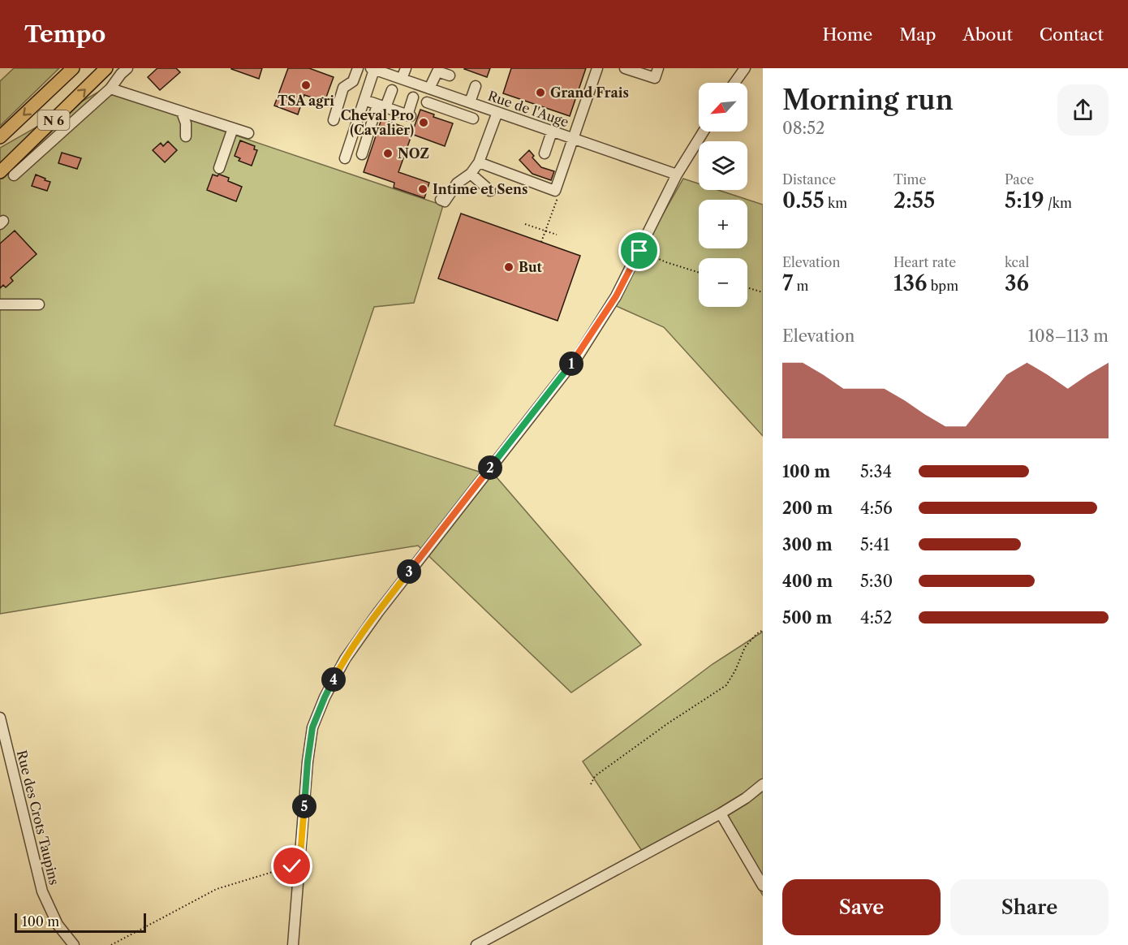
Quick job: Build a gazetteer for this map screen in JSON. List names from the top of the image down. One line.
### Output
{"streets":{"main road":["N 6"],"street":["Rue de l'Auge","Rue des Crots Taupins"]},"places":["TSA agri","Grand Frais","Cheval Pro (Cavalier)","NOZ","Intime et Sens","But"],"scale_bar":"100 m","north":"bottom left","page":{"header":"Tempo","nav":["Home","Map","About","Contact"],"heading":["Morning run","08:52"],"map_buttons":["+","−"],"stats":[["Distance","0.55 km"],["Time","2:55"],["Pace","5:19 /km"],["Elevation","7 m"],["Heart rate","136 bpm"],["kcal","36"]],"chart":["Elevation","108–113 m"],"pins":["1","2","3","4","5"],"list":[{"name":"100 m","note":"5:34"},{"name":"200 m","note":"4:56"},{"name":"300 m","note":"5:41"},{"name":"400 m","note":"5:30"},{"name":"500 m","note":"4:52"}],"buttons":["Save","Share"],"scale":"100 m"}}
